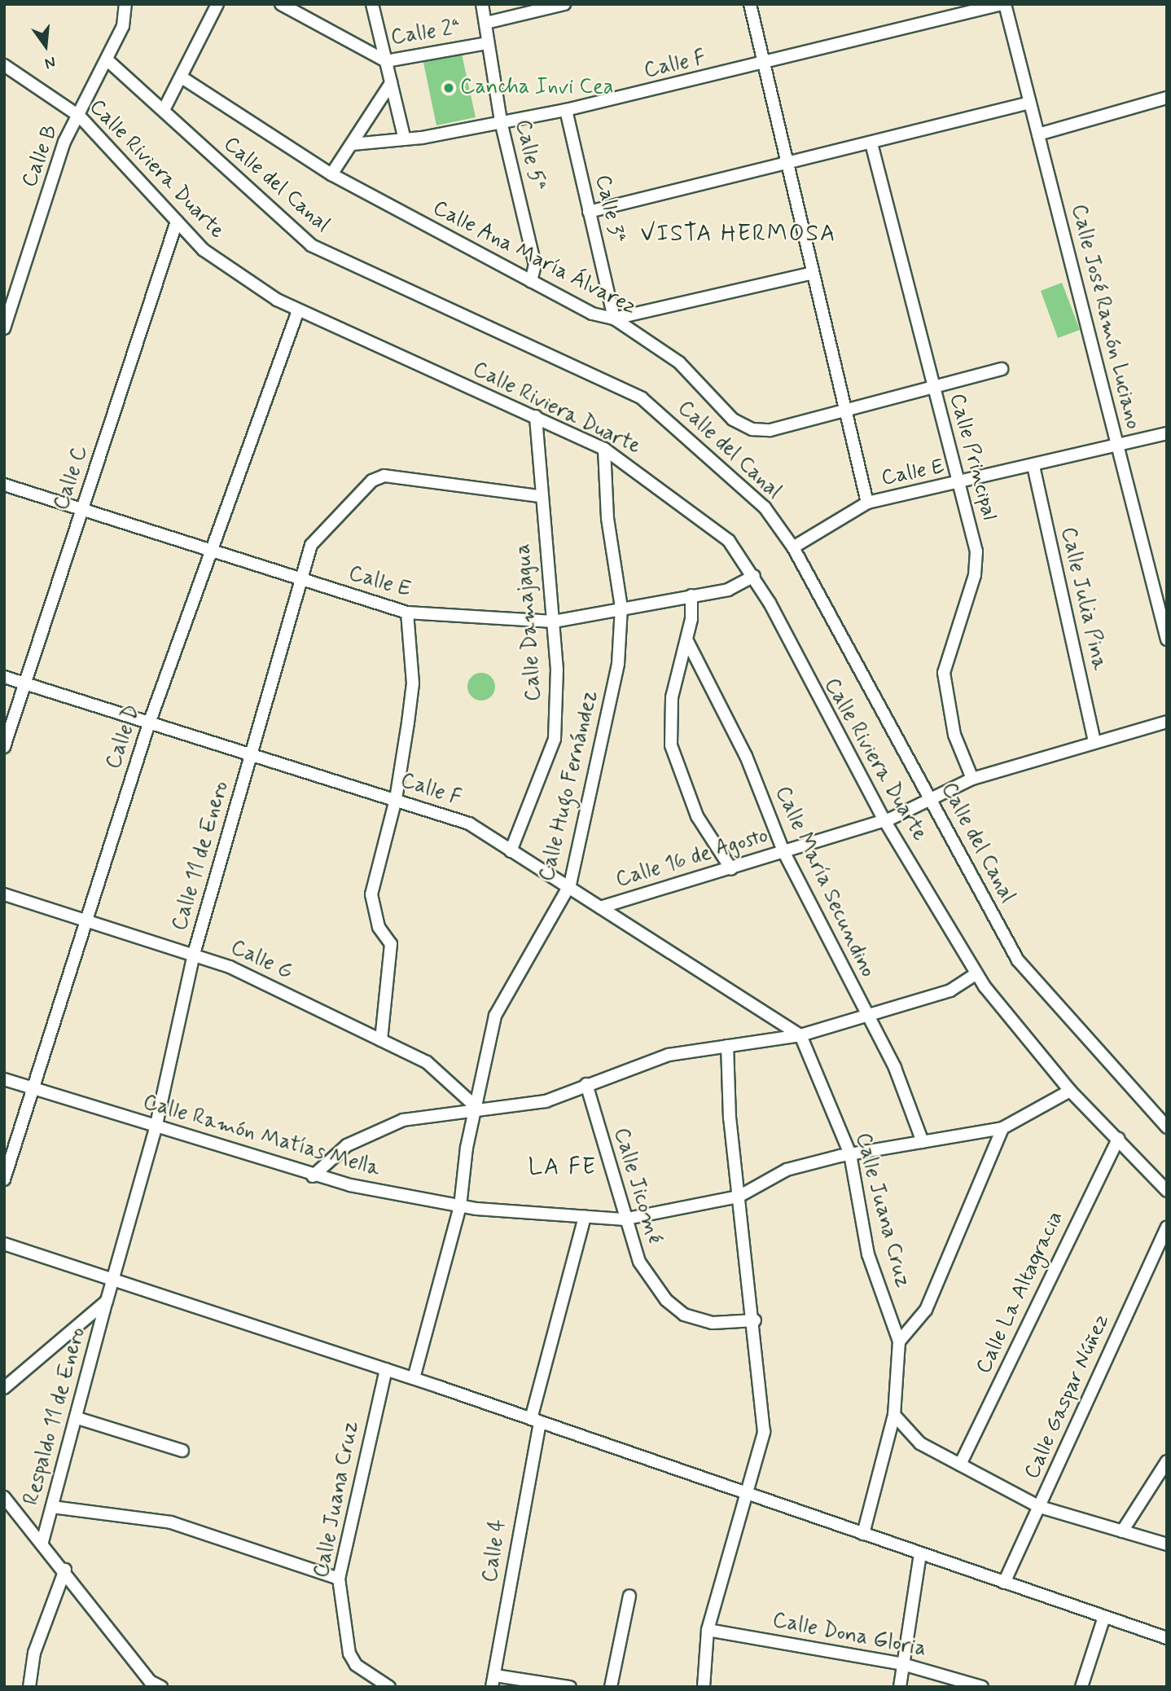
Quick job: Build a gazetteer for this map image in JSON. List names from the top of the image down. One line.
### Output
{"streets":{"street":["Calle 2ª","Calle F","Calle 5ª","Calle B","Calle Riviera Duarte","Calle del Canal","Calle 3ª","Calle Ana María Álvarez","Calle José Ramón Luciano","Calle Principal","Calle E","Calle C","Calle Julia Pina","Calle Damajagua","Calle D","Calle Hugo Fernández","Calle 11 de Enero","Calle 16 de Agosto","Calle María Secundino","Calle G","Calle Ramón Matías Mella","Calle Jicomé","Calle Juana Cruz","Calle La Altagracia","Calle Gaspar Núñez","Respaldo 11 de Enero","Calle 4","Calle Dona Gloria"]},"crossings":[["Calle 2ª","Calle 5ª"],["Calle F","Calle 5ª"],["Calle F","Calle 3ª"],["Calle F","Calle José Ramón Luciano"],["Calle F","Calle C"],["Calle F","Calle Damajagua"],["Calle F","Calle D"],["Calle F","Calle Hugo Fernández"],["Calle F","Calle 11 de Enero"],["Calle F","Calle 16 de Agosto"],["Calle F","Calle Juana Cruz"],["Calle 5ª","Calle Ana María Álvarez"],["Calle B","Calle Riviera Duarte"],["Calle B","Calle del Canal"],["Calle Riviera Duarte","Calle E"],["Calle Riviera Duarte","Calle C"],["Calle Riviera Duarte","Calle Damajagua"],["Calle Riviera Duarte","Calle D"],["Calle Riviera Duarte","Calle Hugo Fernández"],["Calle Riviera Duarte","Calle 16 de Agosto"],["Calle Riviera Duarte","Calle Ramón Matías Mella"],["Calle Riviera Duarte","Calle La Altagracia"],["Calle del Canal","Calle E"],["Calle del Canal","Calle 16 de Agosto"],["Calle 3ª","Calle Ana María Álvarez"],["Calle Ana María Álvarez","Calle Principal"],["Calle José Ramón Luciano","Calle E"],["Calle Principal","Calle E"],["Calle Principal","Calle 16 de Agosto"],["Calle E","Calle C"],["Calle E","Calle Julia Pina"],["Calle E","Calle Damajagua"],["Calle E","Calle D"],["Calle E","Calle Hugo Fernández"],["Calle E","Calle 11 de Enero"],["Calle Julia Pina","Calle 16 de Agosto"],["Calle Damajagua","Calle 11 de Enero"],["Calle D","Calle G"],["Calle D","Calle Ramón Matías Mella"],["Calle Hugo Fernández","Calle G"],["Calle Hugo Fernández","Calle Ramón Matías Mella"],["Calle 11 de Enero","Calle G"],["Calle 11 de Enero","Calle Ramón Matías Mella"],["Calle 11 de Enero","Respaldo 11 de Enero"],["Calle 16 de Agosto","Calle María Secundino"],["Calle María Secundino","Calle Ramón Matías Mella"],["Calle Ramón Matías Mella","Calle Jicomé"],["Calle Ramón Matías Mella","Calle Juana Cruz"],["Calle Ramón Matías Mella","Calle 4"]],"districts":["VISTA HERMOSA","LA FE"],"places":["Cancha Invi Cea"],"north":"bottom"}
